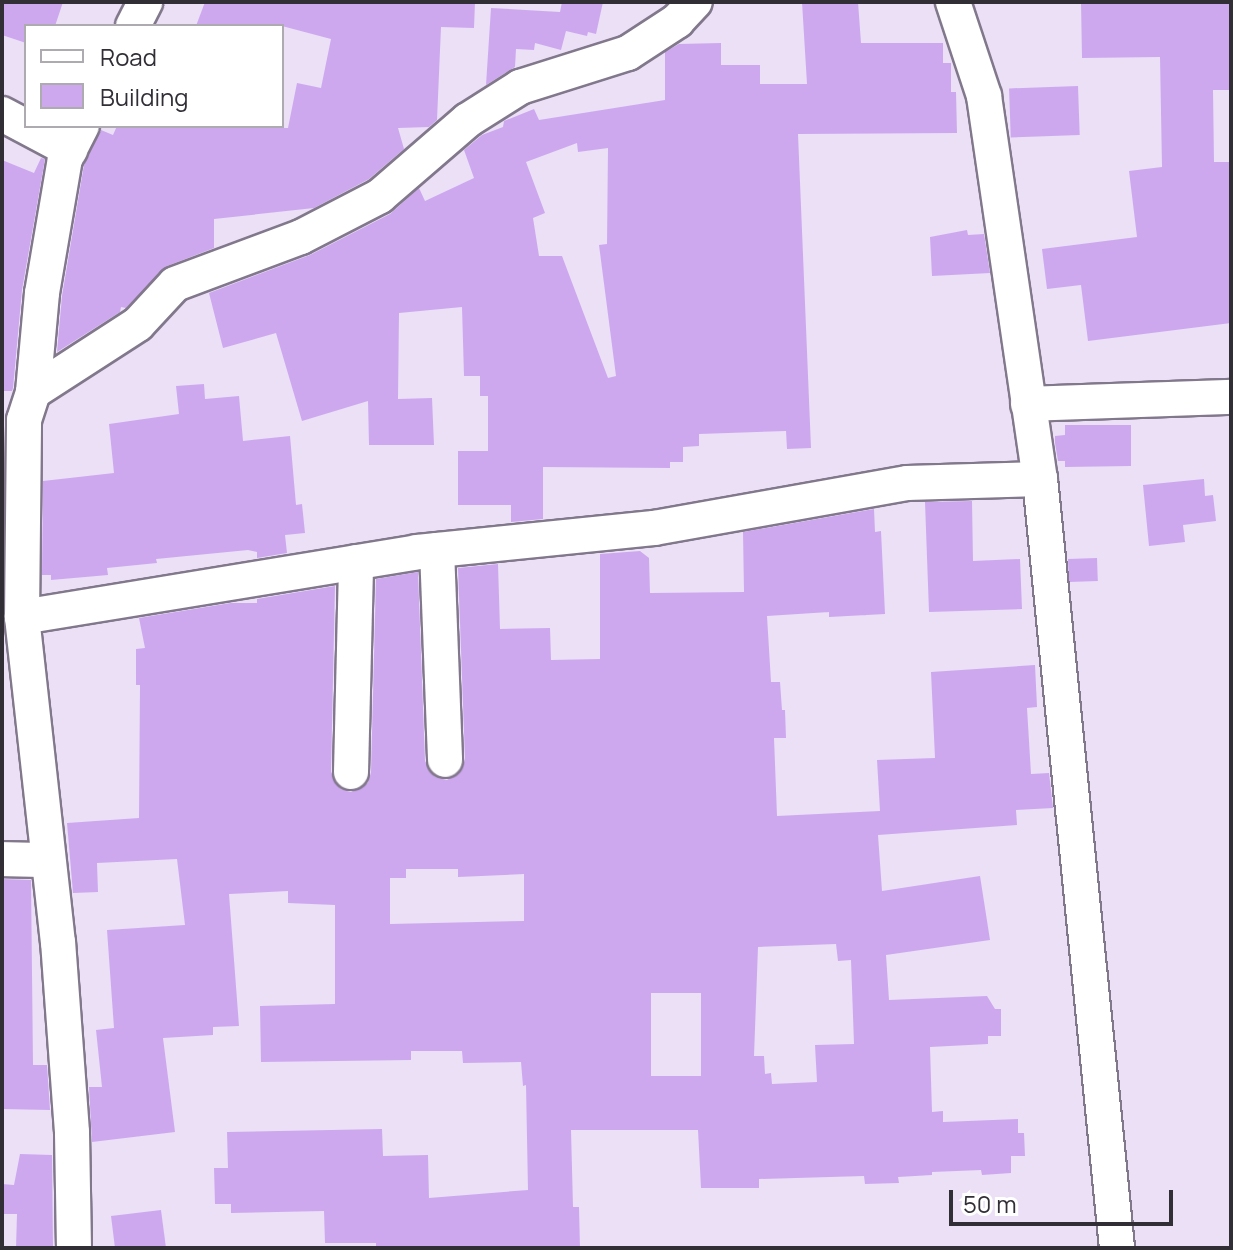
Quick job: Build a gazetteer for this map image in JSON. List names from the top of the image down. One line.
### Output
{"legend":["Road","Building"],"scale_bar":"50 m"}
